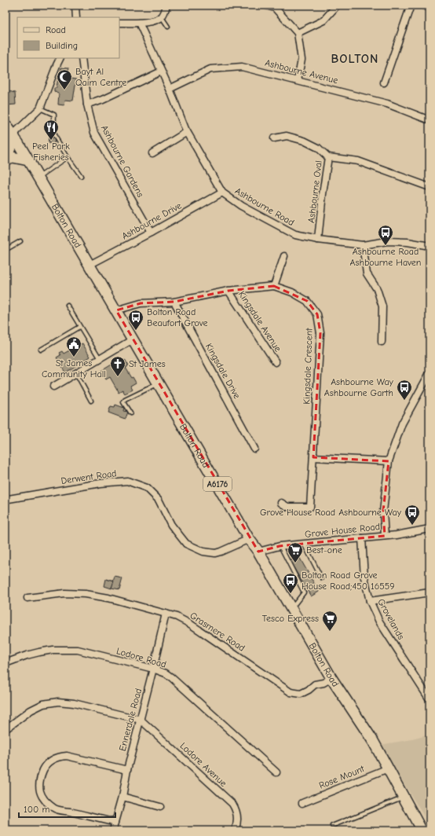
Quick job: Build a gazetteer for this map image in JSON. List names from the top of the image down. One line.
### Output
{"streets":{"highway":["Bolton Road"],"main road":["A6176"],"street":["Ashbourne Avenue","Ashbourne Gardens","Ashbourne Oval","Ashbourne Road","Ashbourne Drive","Kingsdale Avenue","Kingsdale Crescent","Kingsdale Drive","Derwent Road","Grove House Road","Grovelands","Grasmere Road","Lodore Road","Ennerdale Road","Lodore Avenue","Rose Mount"]},"crossings":[["Ashbourne Avenue","Ashbourne Road"],["Ashbourne Gardens","Ashbourne Drive"],["Ashbourne Oval","Ashbourne Road"],["Ashbourne Road","Ashbourne Drive"],["Ashbourne Drive","Bolton Road"],["Bolton Road","Kingsdale Crescent"],["Bolton Road","Derwent Road"],["Bolton Road","Grove House Road"],["Bolton Road","Grasmere Road"],["Bolton Road","Rose Mount"],["Kingsdale Avenue","Kingsdale Crescent"],["Kingsdale Crescent","Kingsdale Drive"],["Grove House Road","Grovelands"],["Grasmere Road","Ennerdale Road"],["Lodore Road","Ennerdale Road"],["Ennerdale Road","Lodore Avenue"]],"districts":["BOLTON"],"places":{"mosque":["Bayt Al Qaim Centre"],"restaurant":["Peel Park Fisheries"],"bus stop":["Ashbourne Road Ashbourne Haven","Bolton Road Beaufort Grove","Ashbourne Way Ashbourne Garth","Grove House Road Ashbourne Way","Bolton Road Grove House Road;450 16559"],"public building":["St James Community Hall"],"church":["St James"],"supermarket":["Best-one","Tesco Express"]},"legend":["Road","Building"],"scale_bar":"100 m"}
